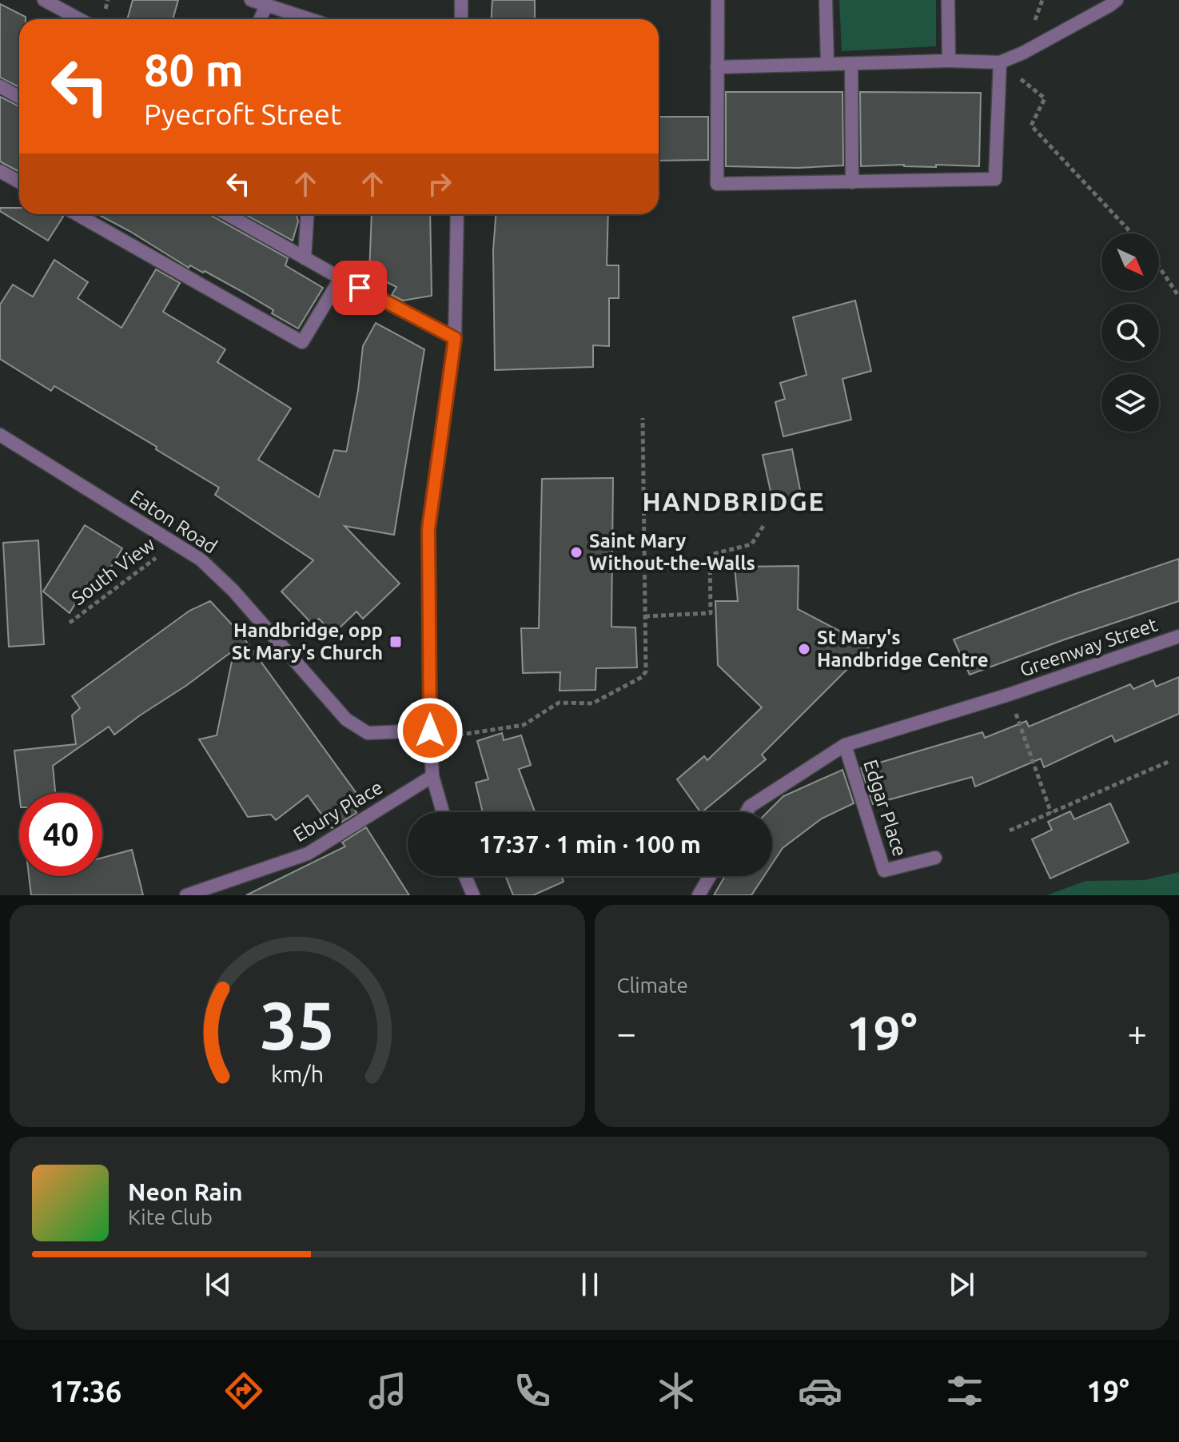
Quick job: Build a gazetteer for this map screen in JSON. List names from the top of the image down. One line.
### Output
{"streets":{"street":["Eaton Road","Greenway Street","Edgar Place","Ebury Place"],"path":["South View"]},"crossings":[["Eaton Road","South View"],["Greenway Street","Edgar Place"]],"districts":["HANDBRIDGE"],"places":{"other":["Saint Mary Without-the-Walls","St Mary's Handbridge Centre"],"transit":["Handbridge, opp St Mary's Church"]},"north":"bottom right","page":{"turn":["80 m","Pyecroft Street"],"limit":"40","trip":"17:37 · 1 min · 100 m","tile":"Climate","heat":["−","19°","+"],"song":["Neon Rain","Kite Club"],"tabs":["17:36","19°"],"gauge":["35","km/h"]}}
